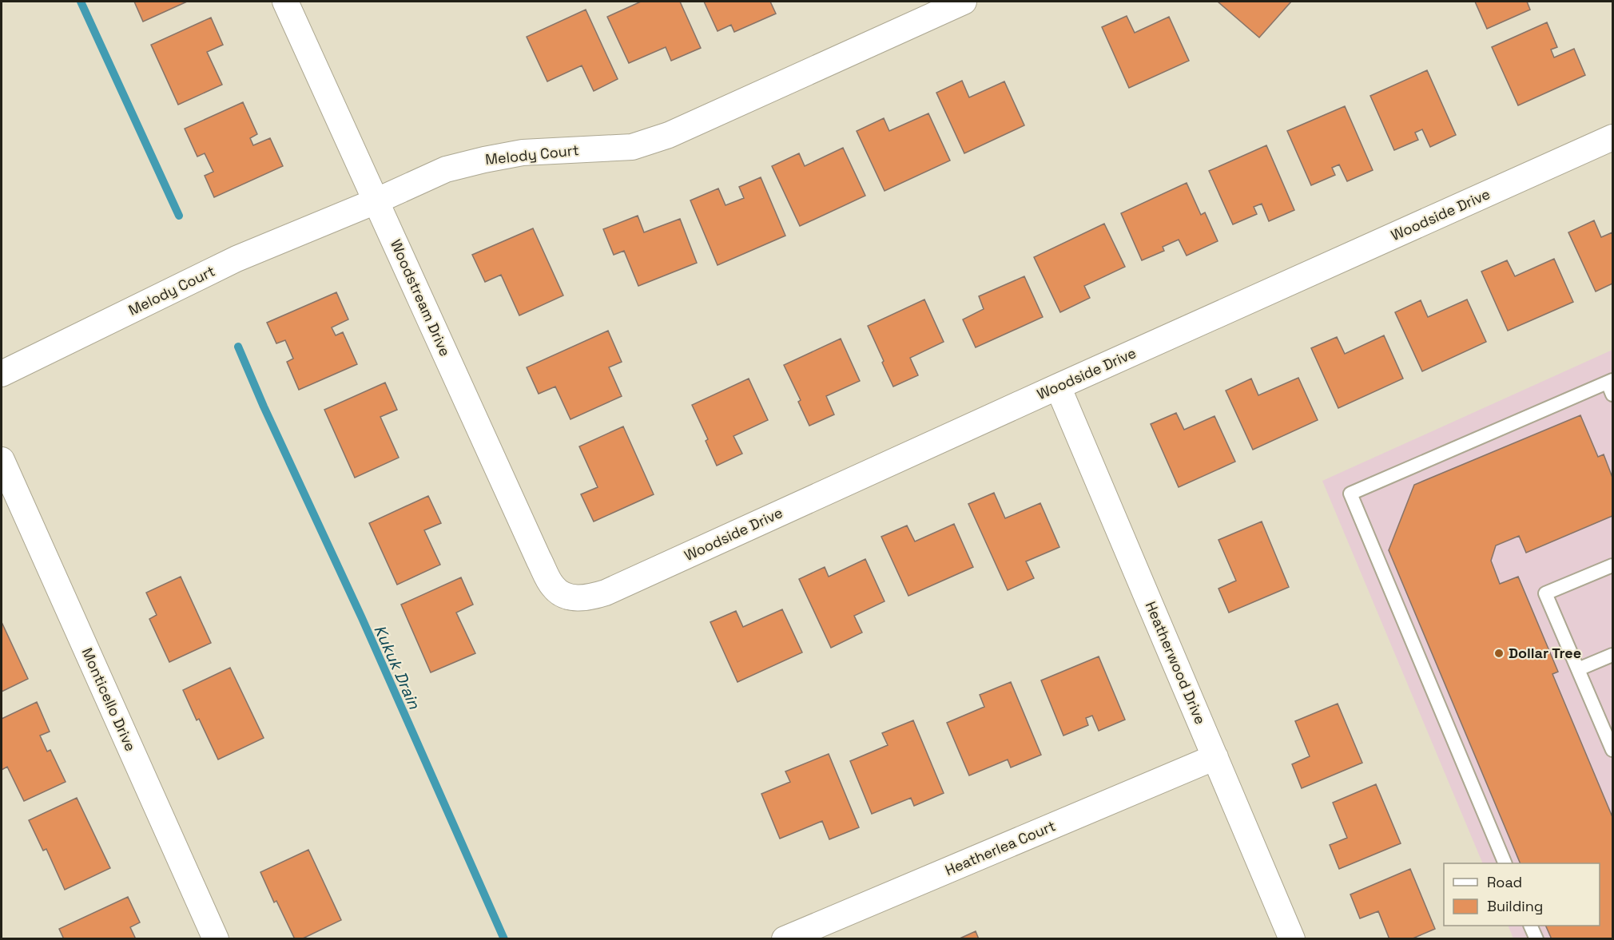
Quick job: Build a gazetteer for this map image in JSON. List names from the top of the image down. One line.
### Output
{"streets":{"street":["Melody Court","Woodside Drive","Woodstream Drive","Heatherwood Drive","Monticello Drive","Heatherlea Court"]},"crossings":[["Melody Court","Woodstream Drive"],["Woodside Drive","Woodstream Drive"],["Woodside Drive","Heatherwood Drive"],["Heatherwood Drive","Heatherlea Court"]],"water":["Kukuk Drain"],"places":["Dollar Tree"],"legend":["Road","Building"]}
